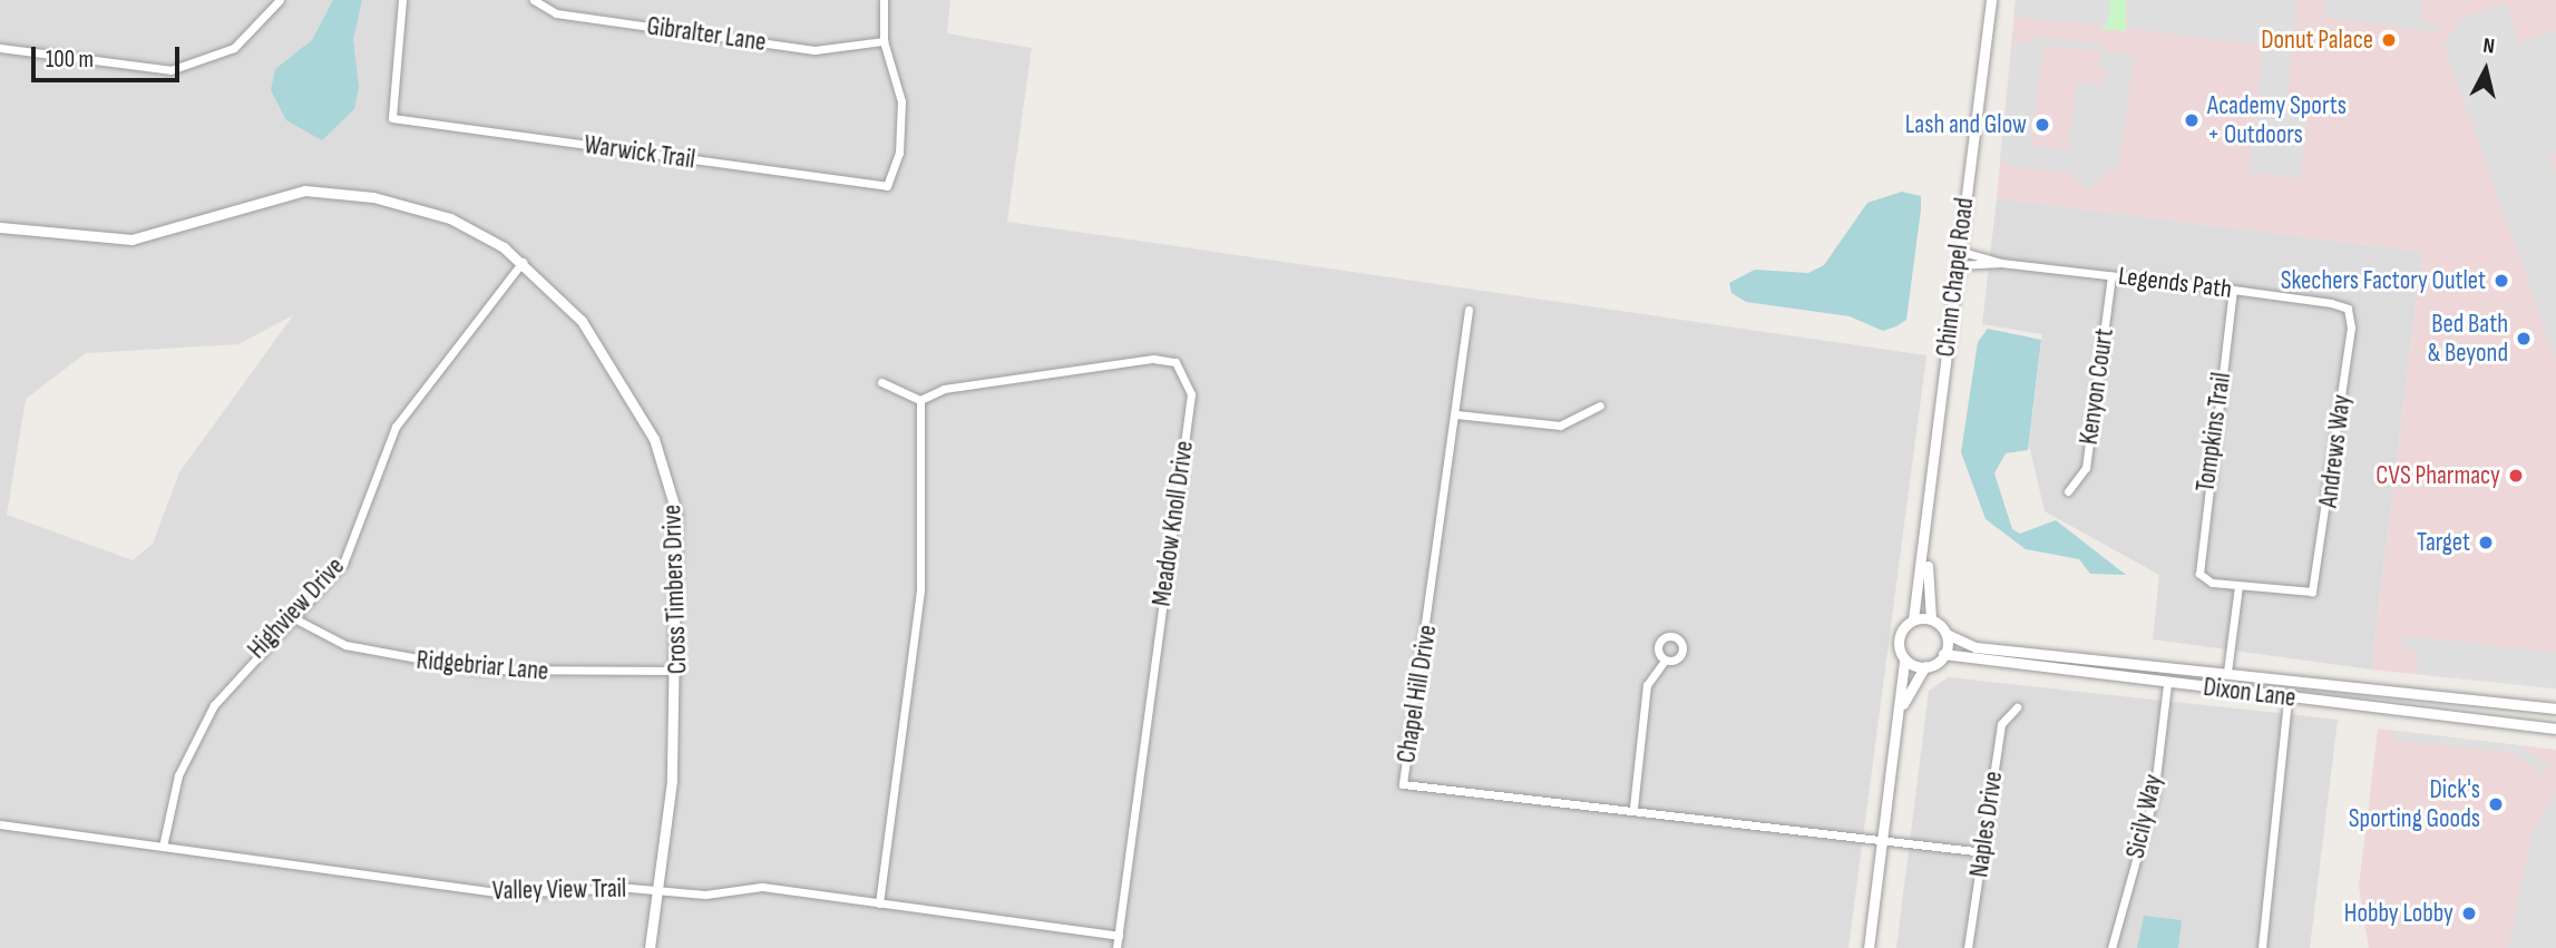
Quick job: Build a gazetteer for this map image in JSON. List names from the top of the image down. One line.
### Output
{"streets":{"street":["Gibralter Lane","Warwick Trail","Chinn Chapel Road","Legends Path","Kenyon Court","Tompkins Trail","Andrews Way","Meadow Knoll Drive","Cross Timbers Drive","Highview Drive","Ridgebriar Lane","Dixon Lane","Chapel Hill Drive","Sicily Way","Naples Drive","Valley View Trail"]},"crossings":[["Gibralter Lane","Warwick Trail"],["Chinn Chapel Road","Legends Path"],["Chinn Chapel Road","Dixon Lane"],["Legends Path","Kenyon Court"],["Legends Path","Tompkins Trail"],["Legends Path","Andrews Way"],["Tompkins Trail","Andrews Way"],["Meadow Knoll Drive","Valley View Trail"],["Cross Timbers Drive","Highview Drive"],["Cross Timbers Drive","Ridgebriar Lane"],["Cross Timbers Drive","Valley View Trail"],["Highview Drive","Ridgebriar Lane"],["Highview Drive","Valley View Trail"],["Dixon Lane","Sicily Way"],["Chapel Hill Drive","Naples Drive"]],"places":["Donut Palace","Academy Sports + Outdoors","Lash and Glow","Skechers Factory Outlet","Bed Bath & Beyond","CVS Pharmacy","Target","Dick's Sporting Goods","Hobby Lobby"],"scale_bar":"100 m","north":"top"}
